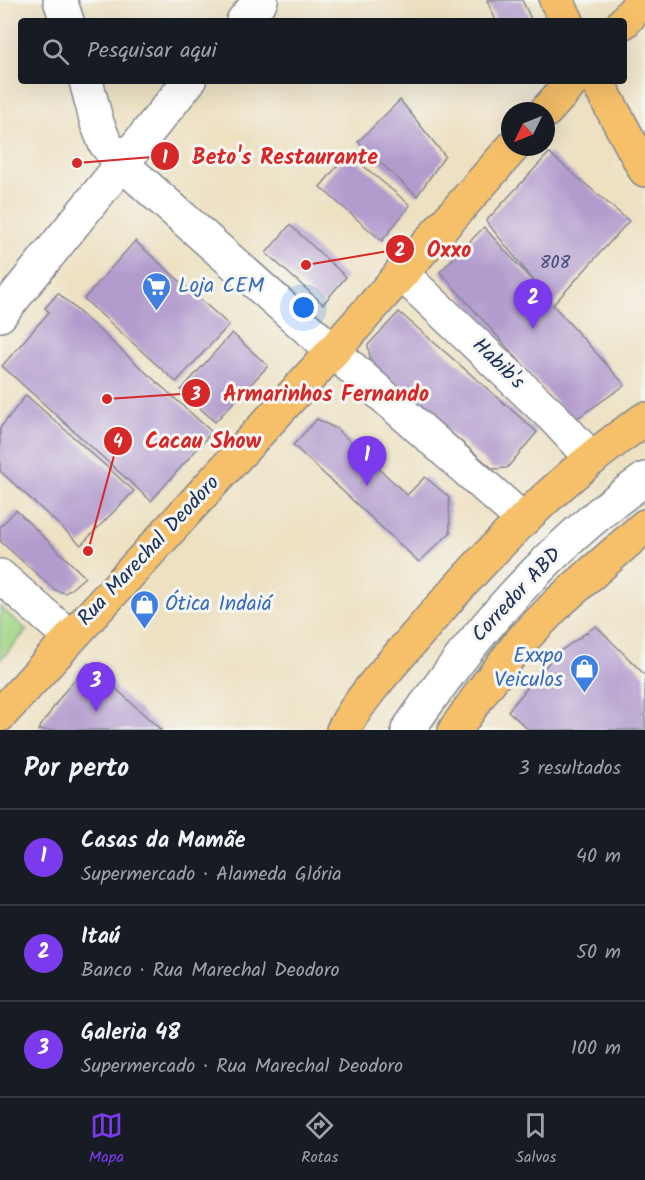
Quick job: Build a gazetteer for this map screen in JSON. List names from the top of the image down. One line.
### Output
{"streets":{"main road":["Rua Marechal Deodoro"],"street":["Habib's","Corredor ABD"]},"crossings":[["Habib's","Rua Marechal Deodoro"]],"places":{"other":["Beto's Restaurante","Oxxo","Armarinhos Fernando","Cacau Show"],"supermarket":["Loja CEM"],"shop":["Ótica Indaiá","Exxpo Veiculos"]},"house_numbers":["808"],"north":"bottom left","page":{"search":"Pesquisar aqui","pins":["2","1","3"],"heading":["Por perto","3 resultados"],"list":[{"mark":"1","name":"Casas da Mamãe","note":"Supermercado · Alameda Glória","value":"40 m"},{"mark":"2","name":"Itaú","note":"Banco · Rua Marechal Deodoro","value":"50 m"},{"mark":"3","name":"Galeria 48","note":"Supermercado · Rua Marechal Deodoro","value":"100 m"}],"nav":["Mapa","Rotas","Salvos"]}}
